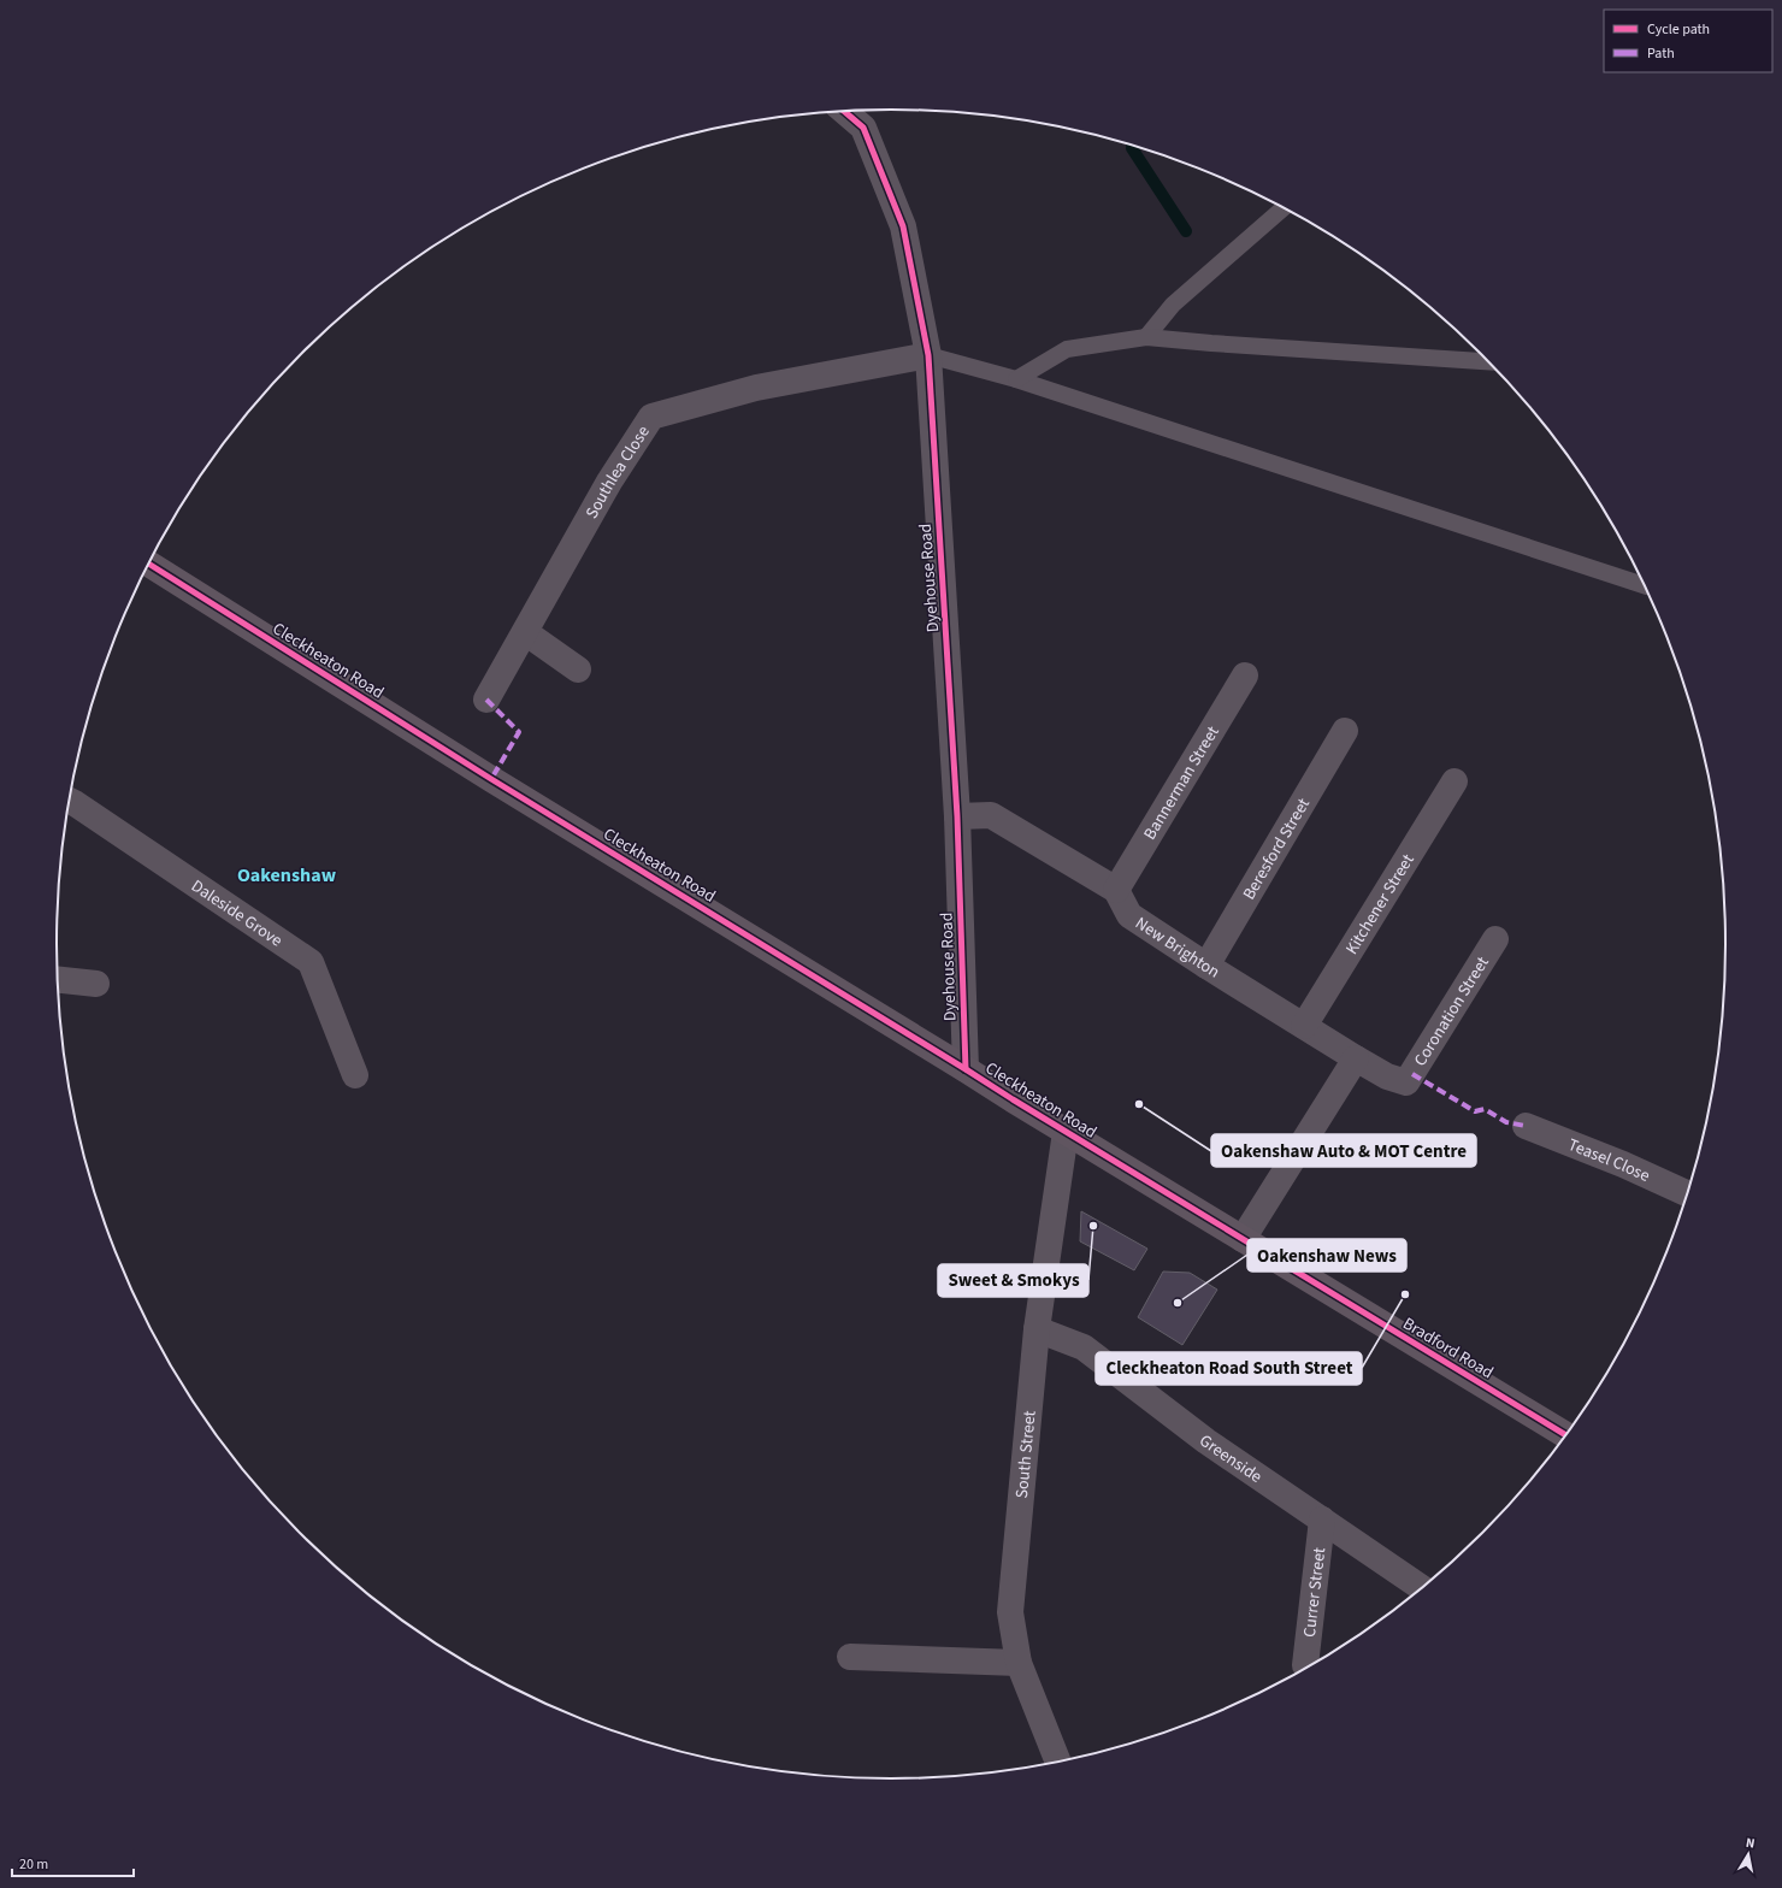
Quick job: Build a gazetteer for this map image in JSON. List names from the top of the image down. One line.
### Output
{"streets":{"street":["Southlea Close","Dyehouse Road","Cleckheaton Road","Bannerman Street","Beresford Street","Kitchener Street","Daleside Grove","New Brighton","Coronation Street","Teasel Close","Bradford Road","South Street","Greenside","Currer Street"]},"crossings":[["Southlea Close","Dyehouse Road"],["Dyehouse Road","Cleckheaton Road"],["Cleckheaton Road","Bradford Road"],["Cleckheaton Road","South Street"],["Bannerman Street","New Brighton"],["Beresford Street","New Brighton"],["Kitchener Street","New Brighton"],["New Brighton","Coronation Street"],["South Street","Greenside"],["Greenside","Currer Street"]],"districts":["Oakenshaw"],"places":["Oakenshaw Auto & MOT Centre","Sweet & Smokys","Cleckheaton Road South Street","Oakenshaw News"],"legend":["Cycle path","Path"],"scale_bar":"20 m","north":"top"}
